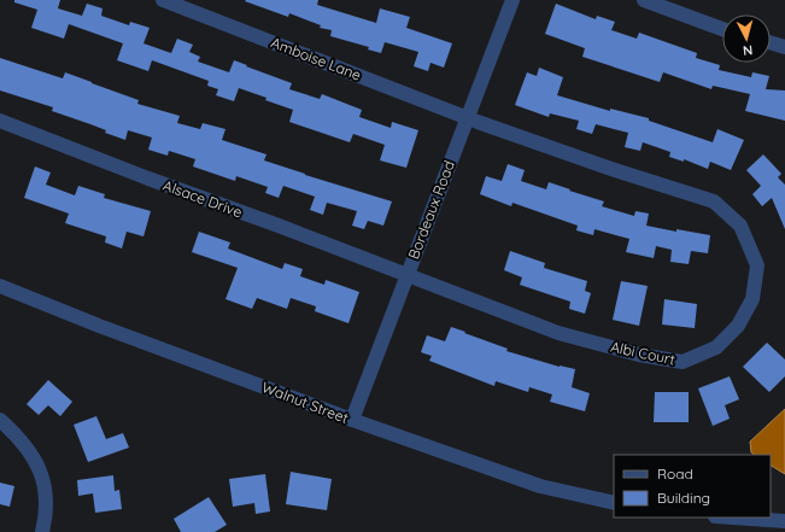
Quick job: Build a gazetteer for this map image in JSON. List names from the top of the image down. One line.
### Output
{"streets":{"street":["Amboise Lane","Alsace Drive","Bordeaux Road","Albi Court","Walnut Street"]},"crossings":[["Amboise Lane","Bordeaux Road"],["Amboise Lane","Albi Court"],["Alsace Drive","Bordeaux Road"],["Alsace Drive","Albi Court"],["Bordeaux Road","Albi Court"],["Bordeaux Road","Walnut Street"]],"legend":["Road","Building"],"north":"bottom"}
